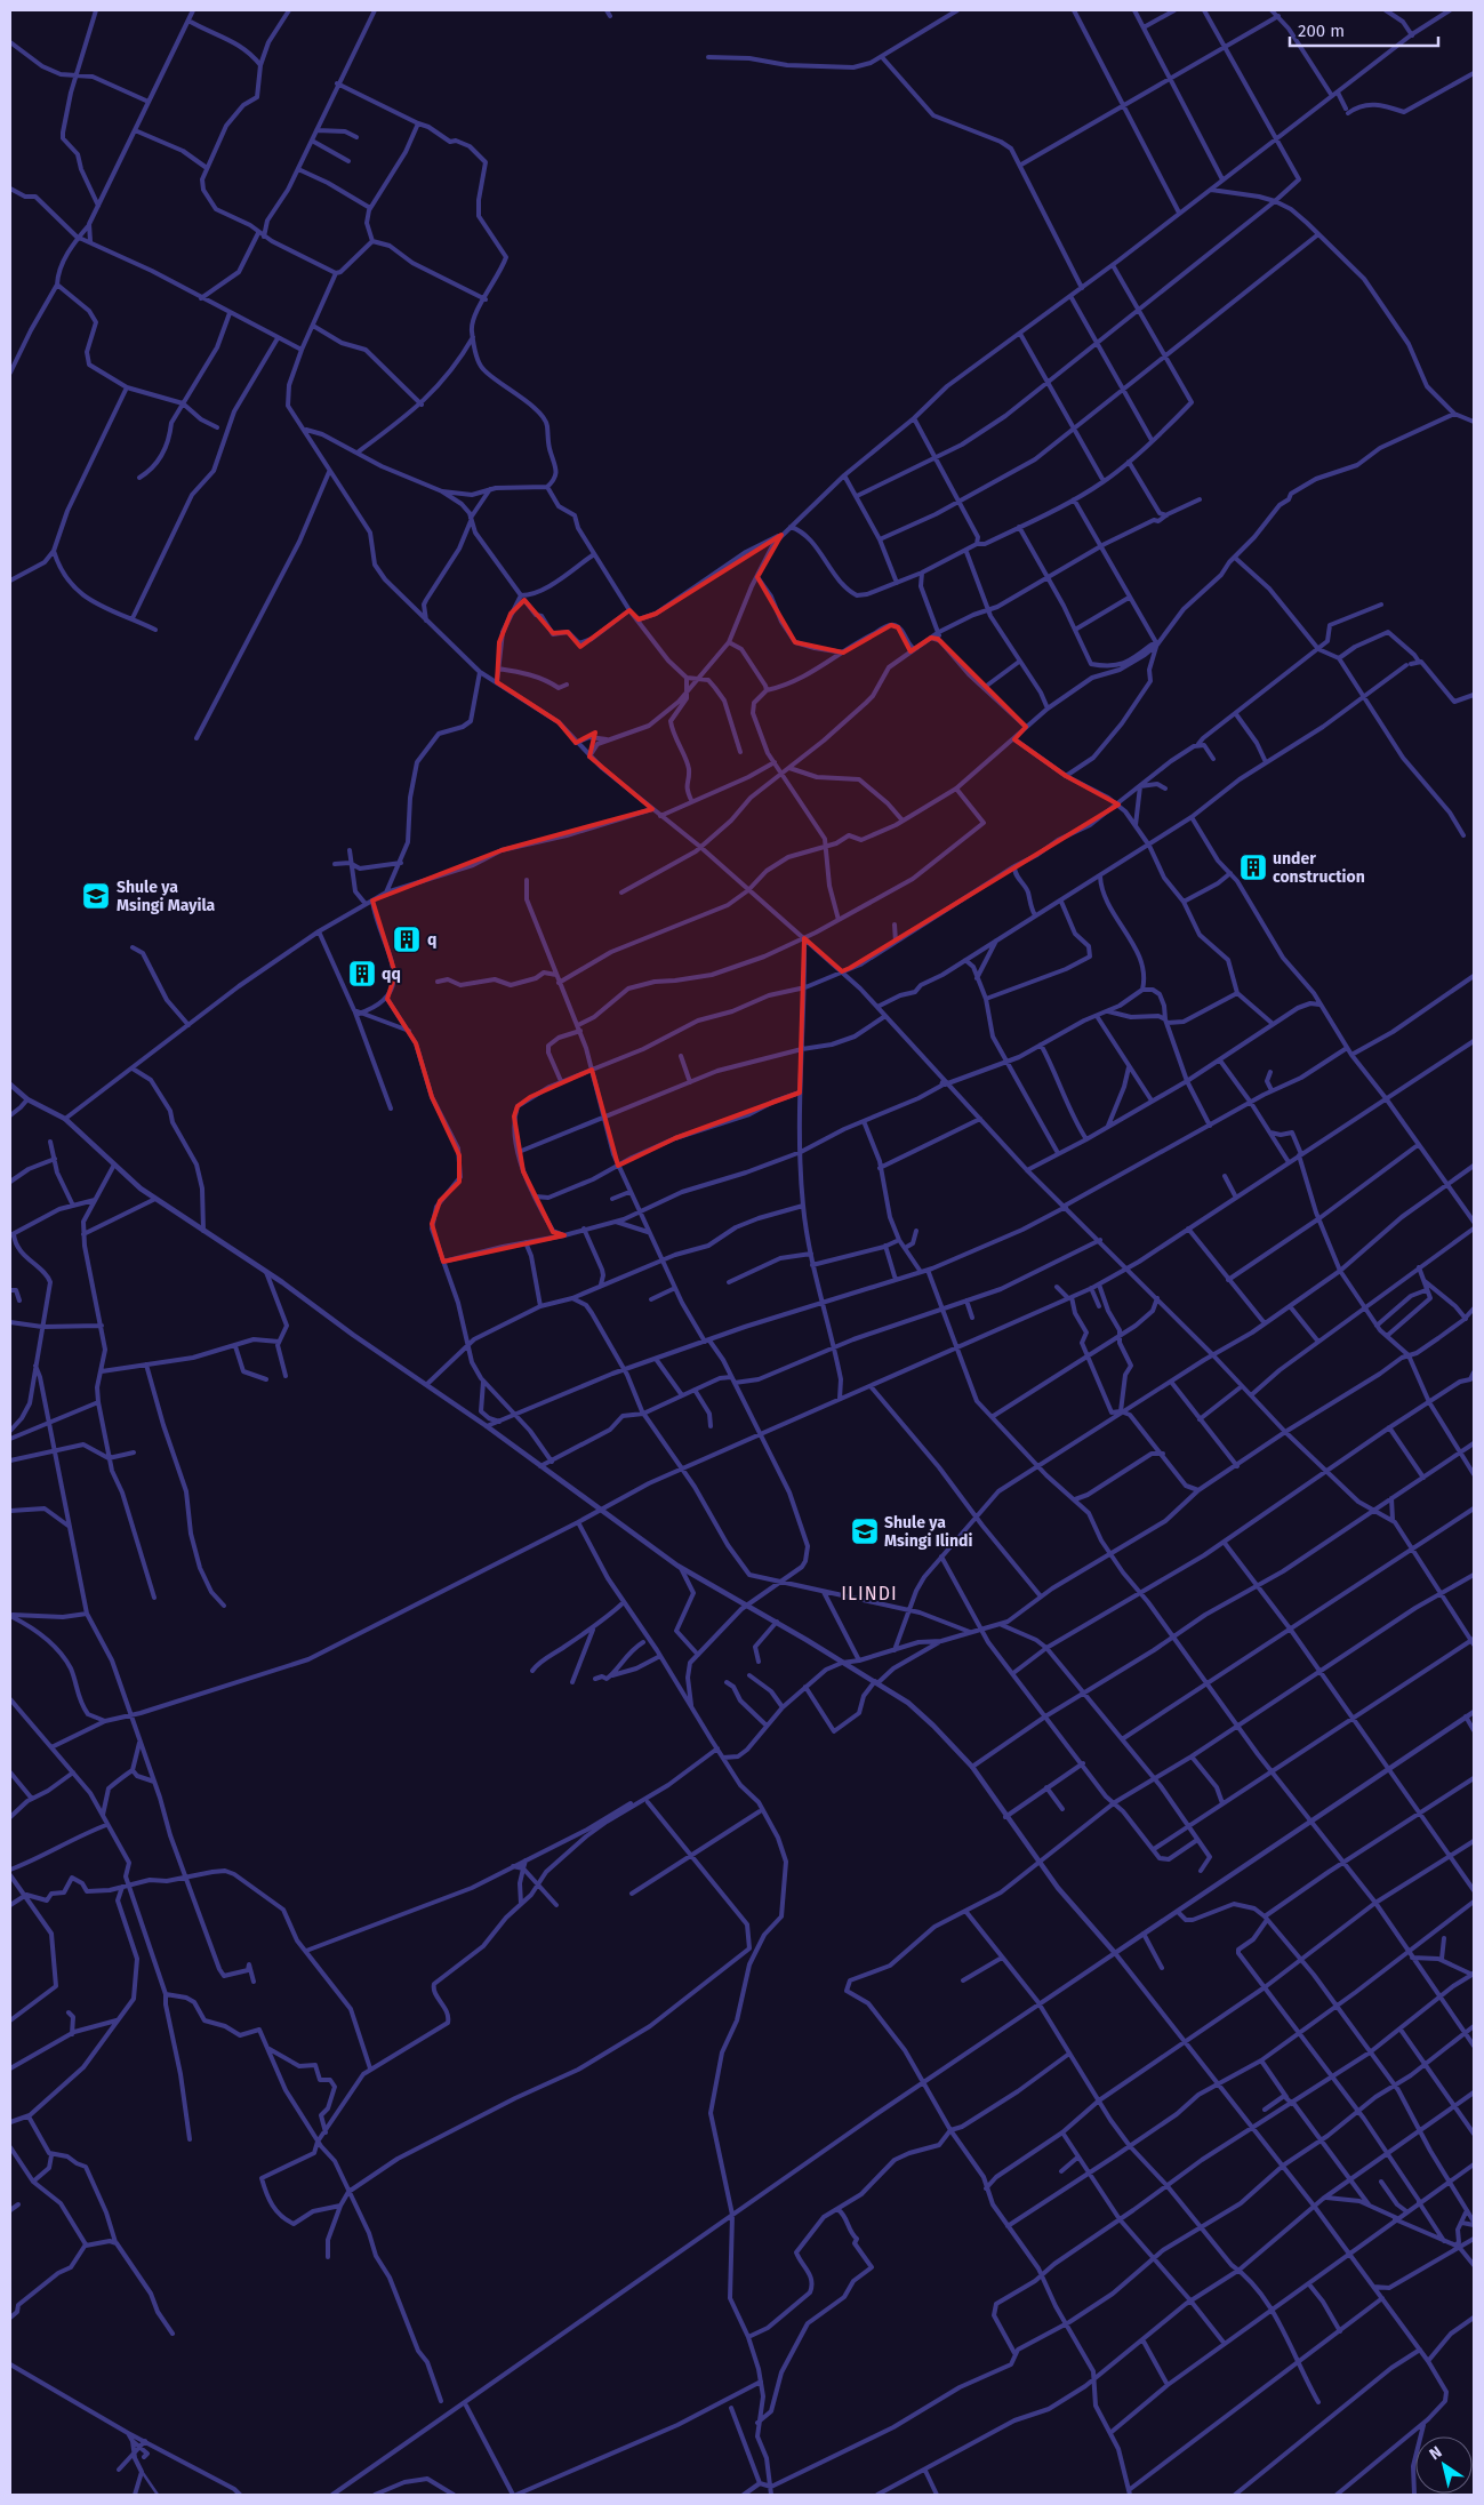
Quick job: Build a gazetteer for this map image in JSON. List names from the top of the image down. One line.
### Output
{"districts":["ILINDI"],"places":{"building":["under construction","q","qq"],"school or university":["Shule ya Msingi Mayila","Shule ya Msingi Ilindi"]},"scale_bar":"200 m","north":"top left"}
